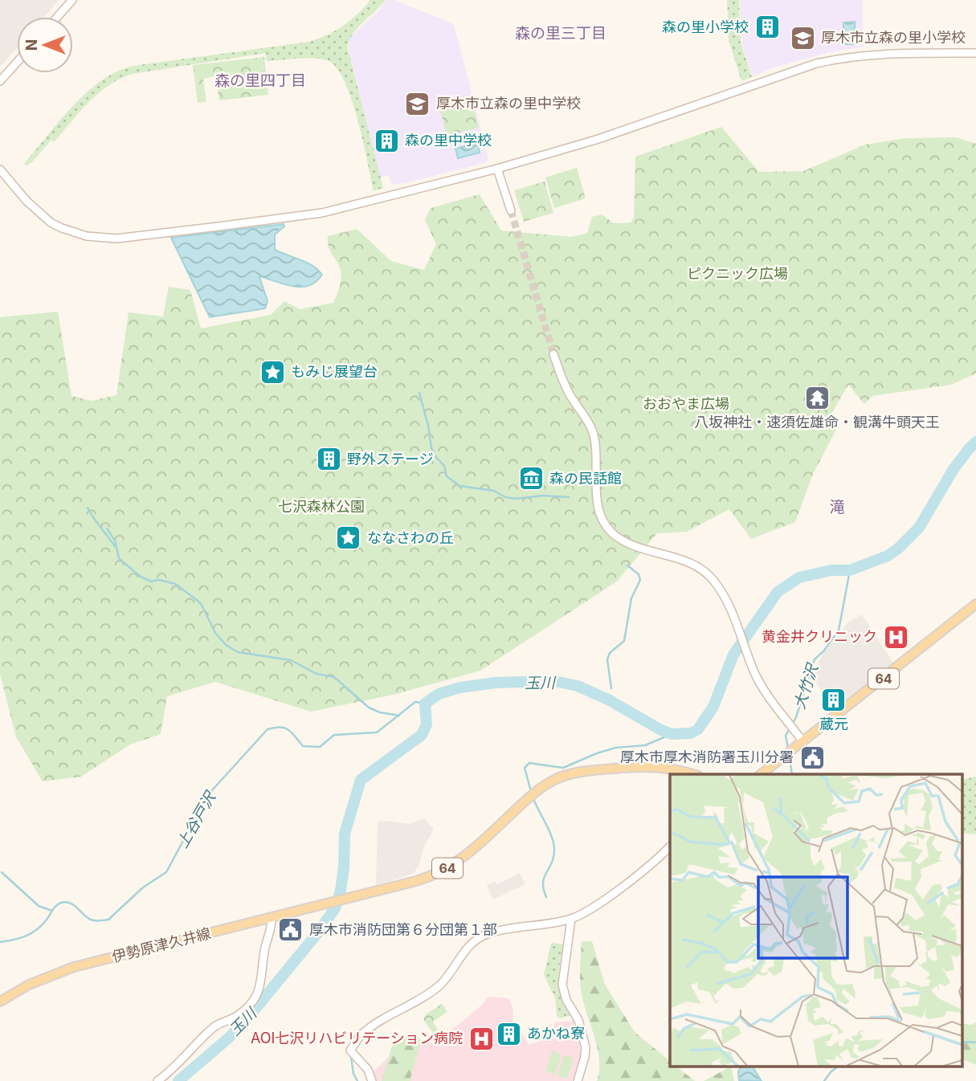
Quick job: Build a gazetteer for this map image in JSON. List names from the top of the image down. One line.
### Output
{"streets":{"main road":["64","伊勢原津久井線"]},"districts":["森の里三丁目","森の里四丁目","滝"],"water":["玉川","大竹沢","上谷戸沢"],"parks":["ピクニック広場","おおやま広場","七沢森林公園"],"places":{"building":["森の里小学校","森の里中学校","野外ステージ","蔵元","あかね寮"],"school or university":["厚木市立森の里小学校","厚木市立森の里中学校"],"place":["もみじ展望台","ななさわの丘"],"temple":["八坂神社・速須佐雄命・観溝牛頭天王"],"museum":["森の民話館"],"hospital":["黄金井クリニック","AOI七沢リハビリテーション病院"],"public building":["厚木市厚木消防署玉川分署","厚木市消防団第６分団第１部"]},"north":"left"}
